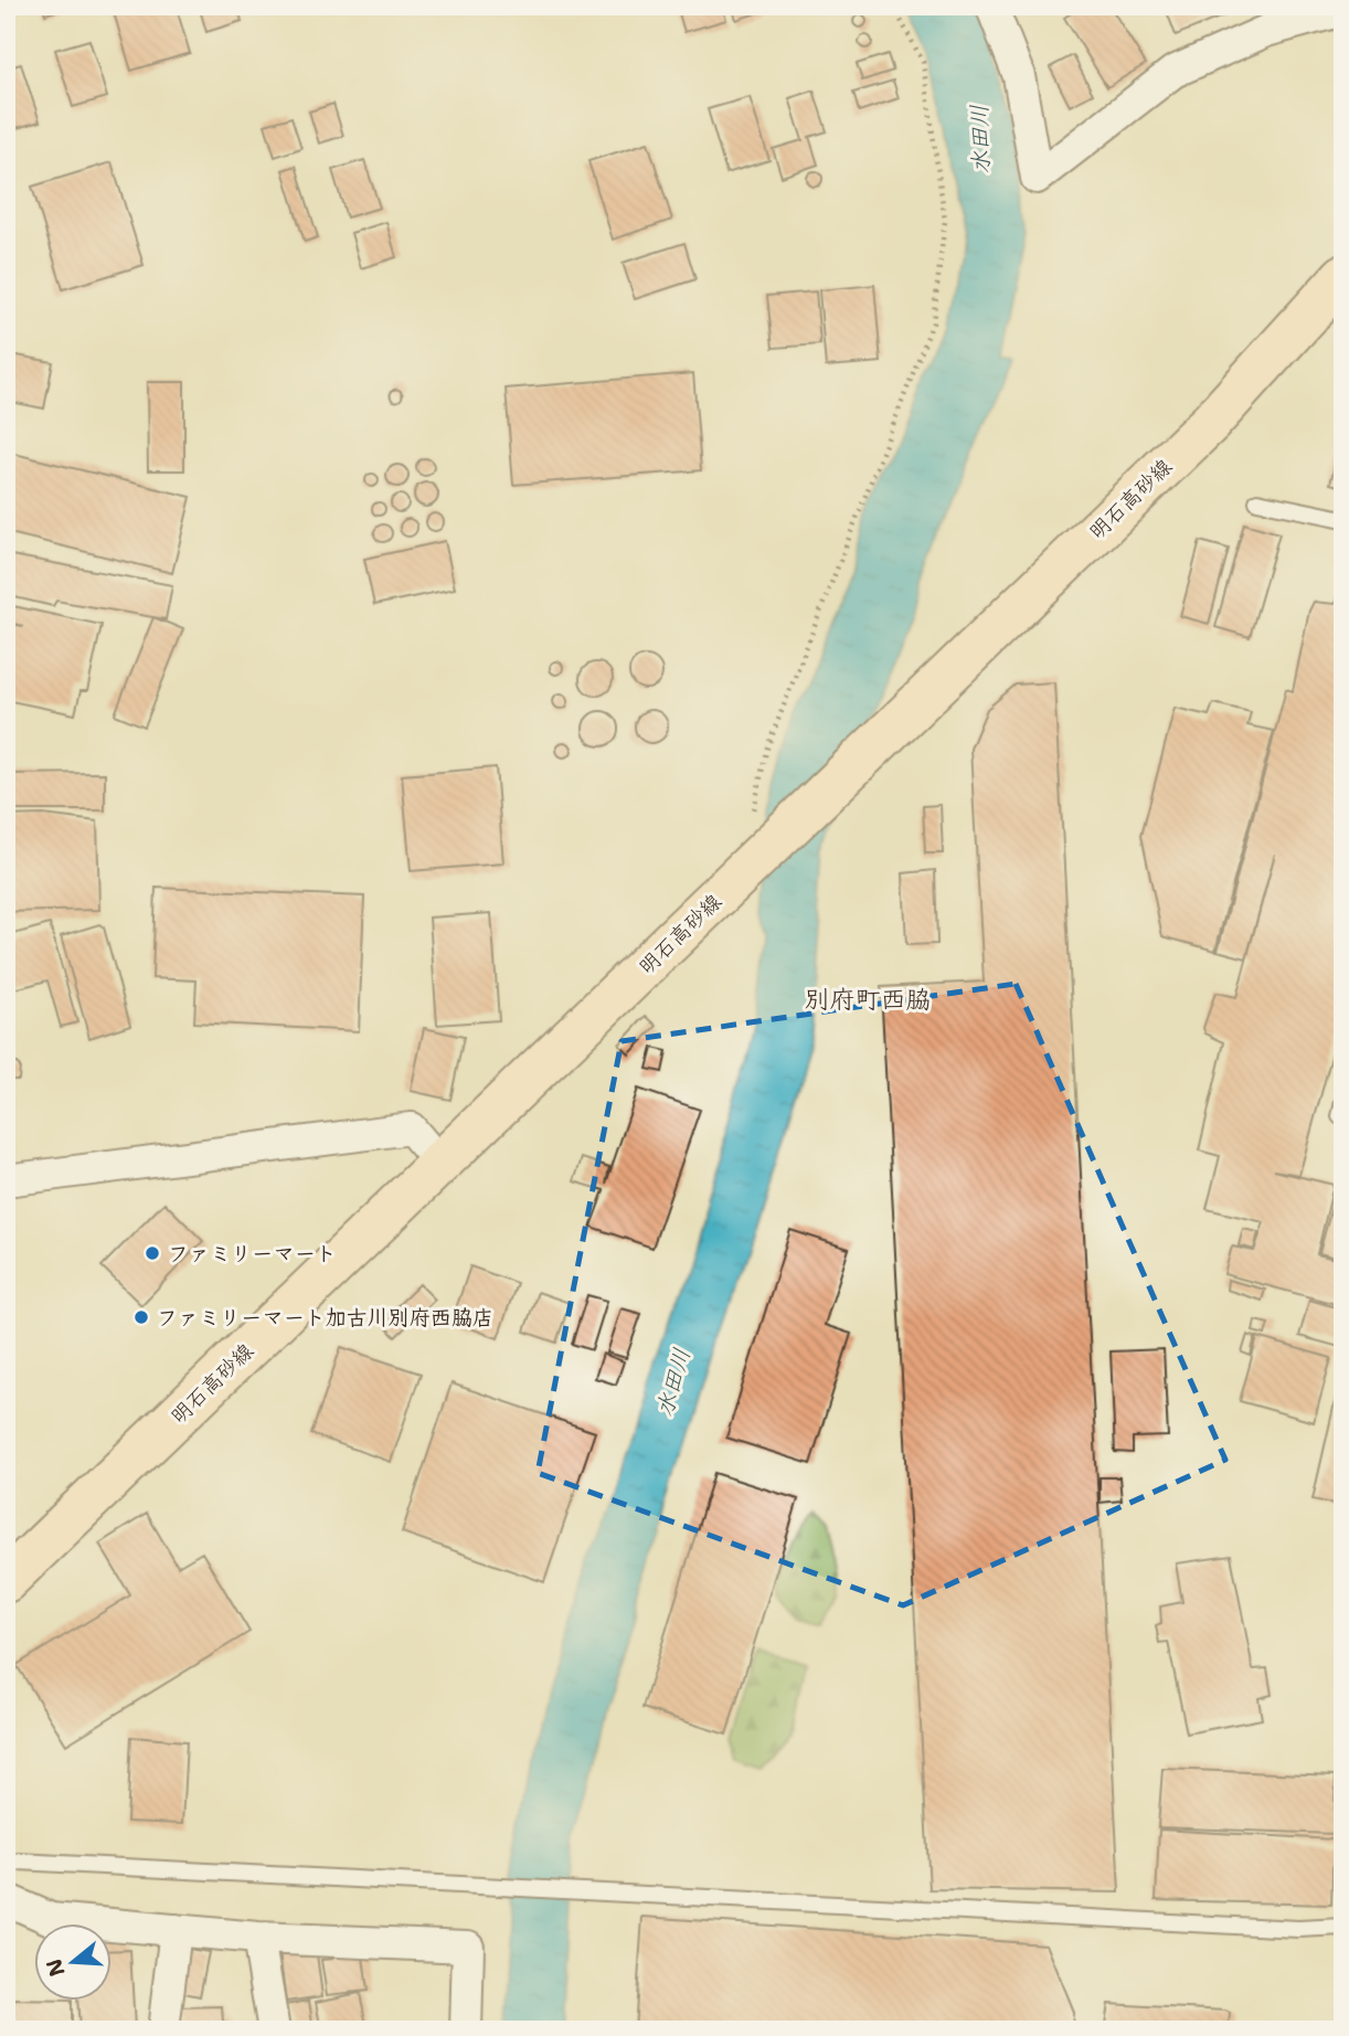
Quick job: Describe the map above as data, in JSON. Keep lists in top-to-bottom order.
{
  "streets": {
    "main road": ["明石高砂線"]
  },
  "districts": ["別府町西脇"],
  "water": ["水田川"],
  "places": ["ファミリーマート", "ファミリーマート加古川別府西脇店"],
  "north": "left"
}
